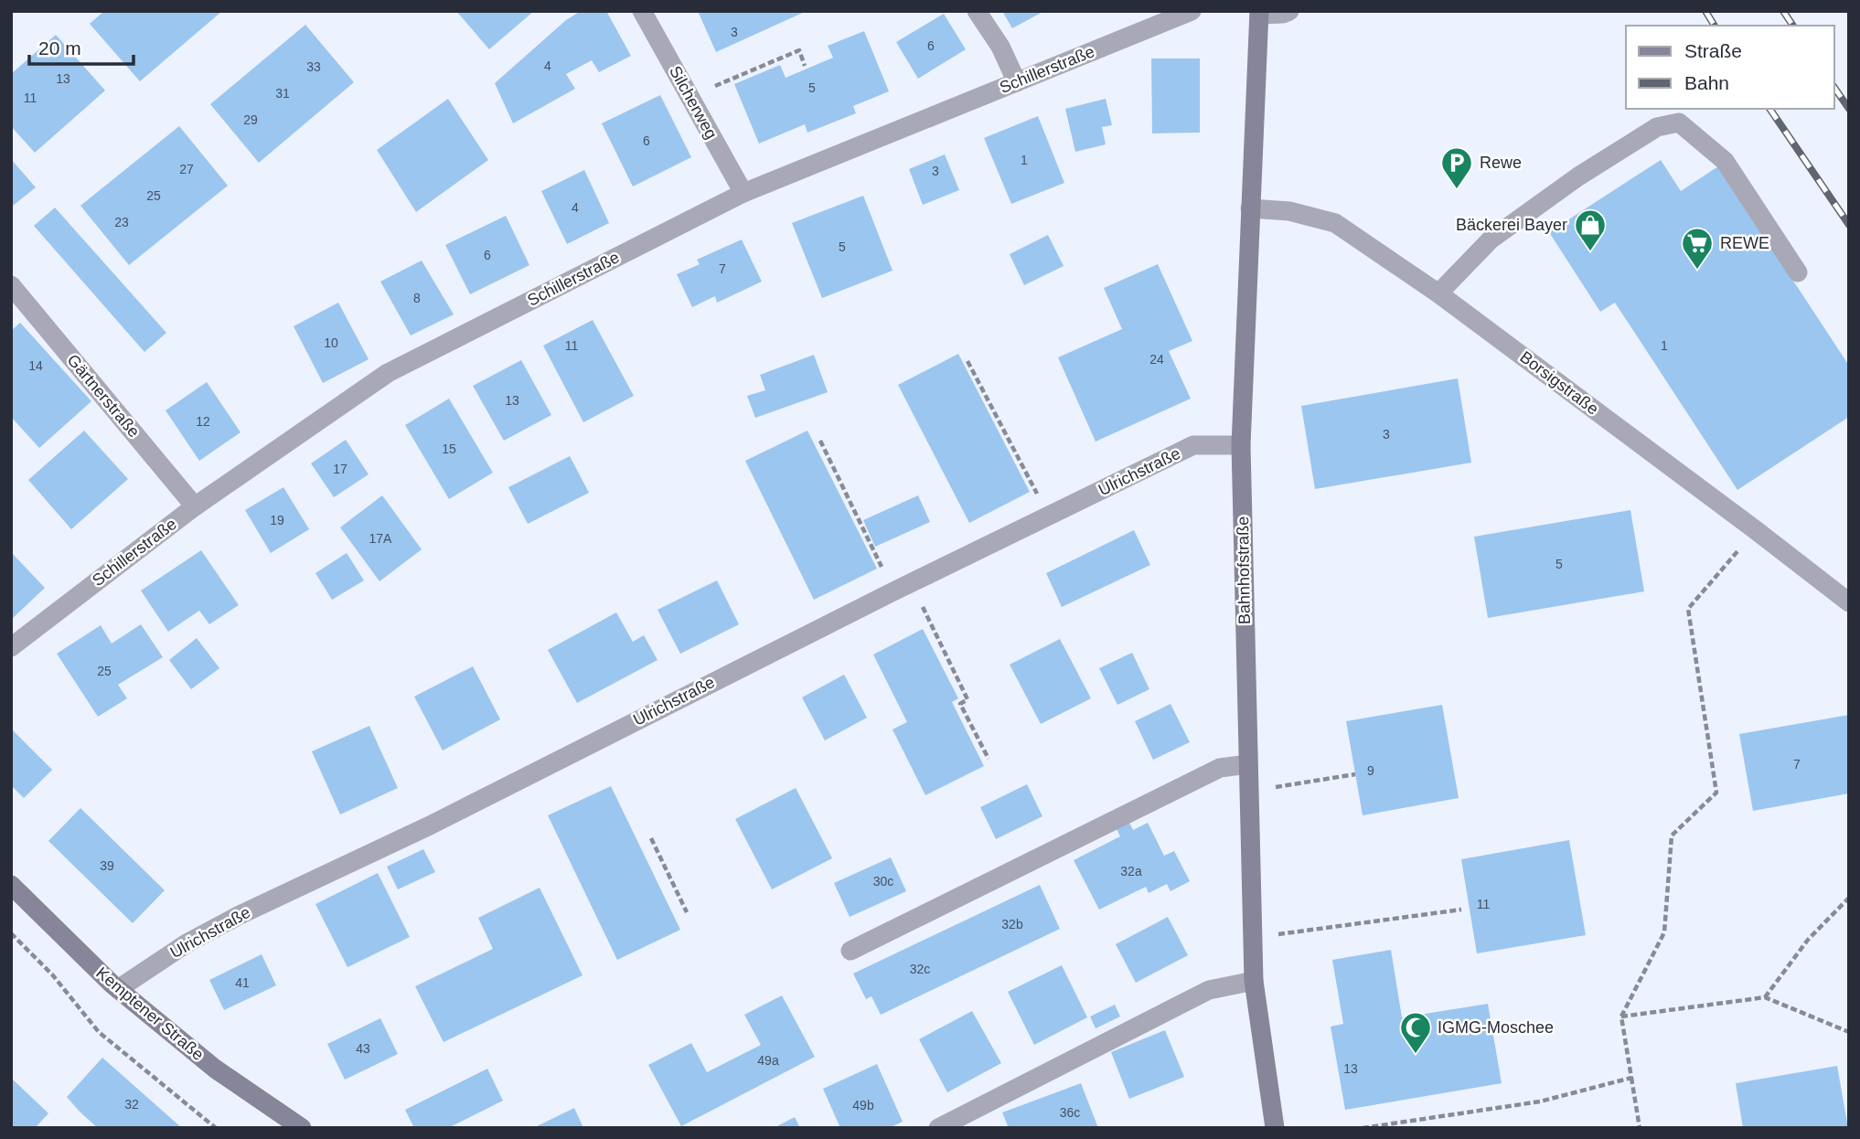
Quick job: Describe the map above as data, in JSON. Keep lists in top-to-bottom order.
{
  "streets": {
    "street": [
      "Schillerstraße",
      "Silcherweg",
      "Borsigstraße",
      "Gärtnerstraße",
      "Ulrichstraße",
      "Bahnhofstraße",
      "Kemptener Straße"
    ]
  },
  "crossings": [
    ["Schillerstraße", "Silcherweg"],
    ["Schillerstraße", "Gärtnerstraße"],
    ["Borsigstraße", "Bahnhofstraße"],
    ["Ulrichstraße", "Bahnhofstraße"],
    ["Ulrichstraße", "Kemptener Straße"]
  ],
  "places": {
    "parking": ["Rewe"],
    "shop": ["Bäckerei Bayer"],
    "supermarket": ["REWE"],
    "mosque": ["IGMG-Moschee"]
  },
  "house_numbers": [
    "3",
    "6",
    "4",
    "33",
    "13",
    "5",
    "31",
    "11",
    "29",
    "6",
    "1",
    "27",
    "3",
    "25",
    "4",
    "23",
    "5",
    "6",
    "7",
    "8",
    "10",
    "11",
    "1",
    "24",
    "14",
    "13",
    "12",
    "3",
    "15",
    "17",
    "19",
    "17A",
    "5",
    "25",
    "7",
    "9",
    "39",
    "32a",
    "30c",
    "11",
    "32b",
    "32c",
    "41",
    "43",
    "49a",
    "13",
    "32",
    "49b",
    "36c"
  ],
  "legend": ["Straße", "Bahn"],
  "scale_bar": "20 m"
}
